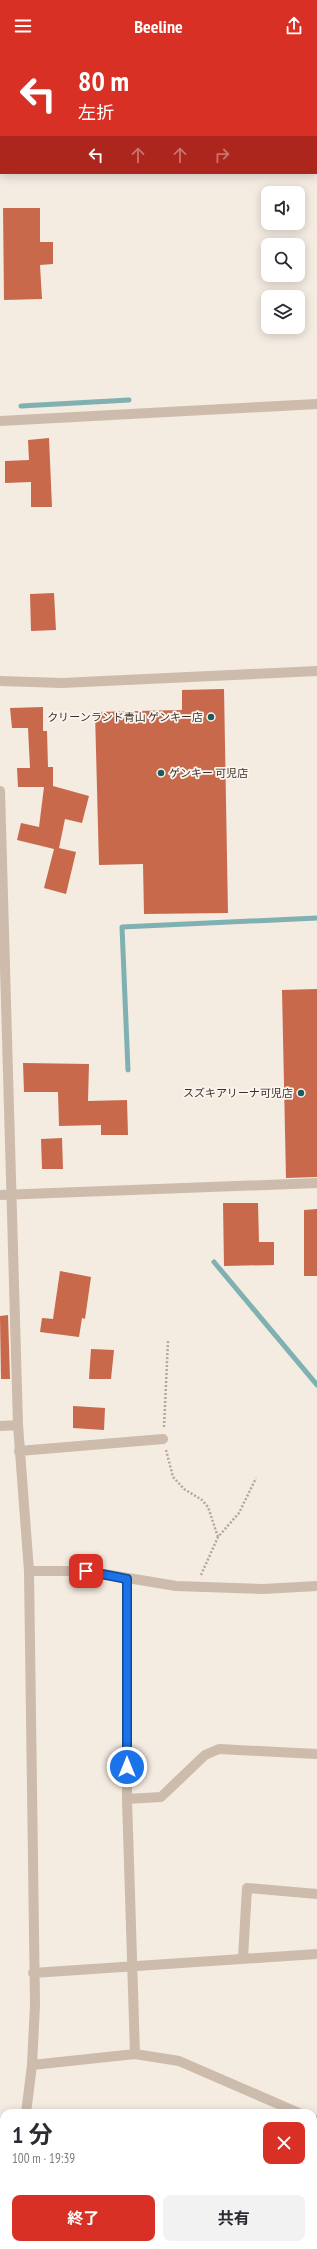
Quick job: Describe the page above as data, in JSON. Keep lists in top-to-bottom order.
{
  "places": ["クリーンランド青山 ゲンキー店", "ゲンキー 可児店", "スズキアリーナ可児店"],
  "page": {
    "header": "Beeline",
    "turn": ["80 m", "左折"],
    "heading": ["1 分", "100 m · 19:39"],
    "buttons": ["終了", "共有"]
  }
}
